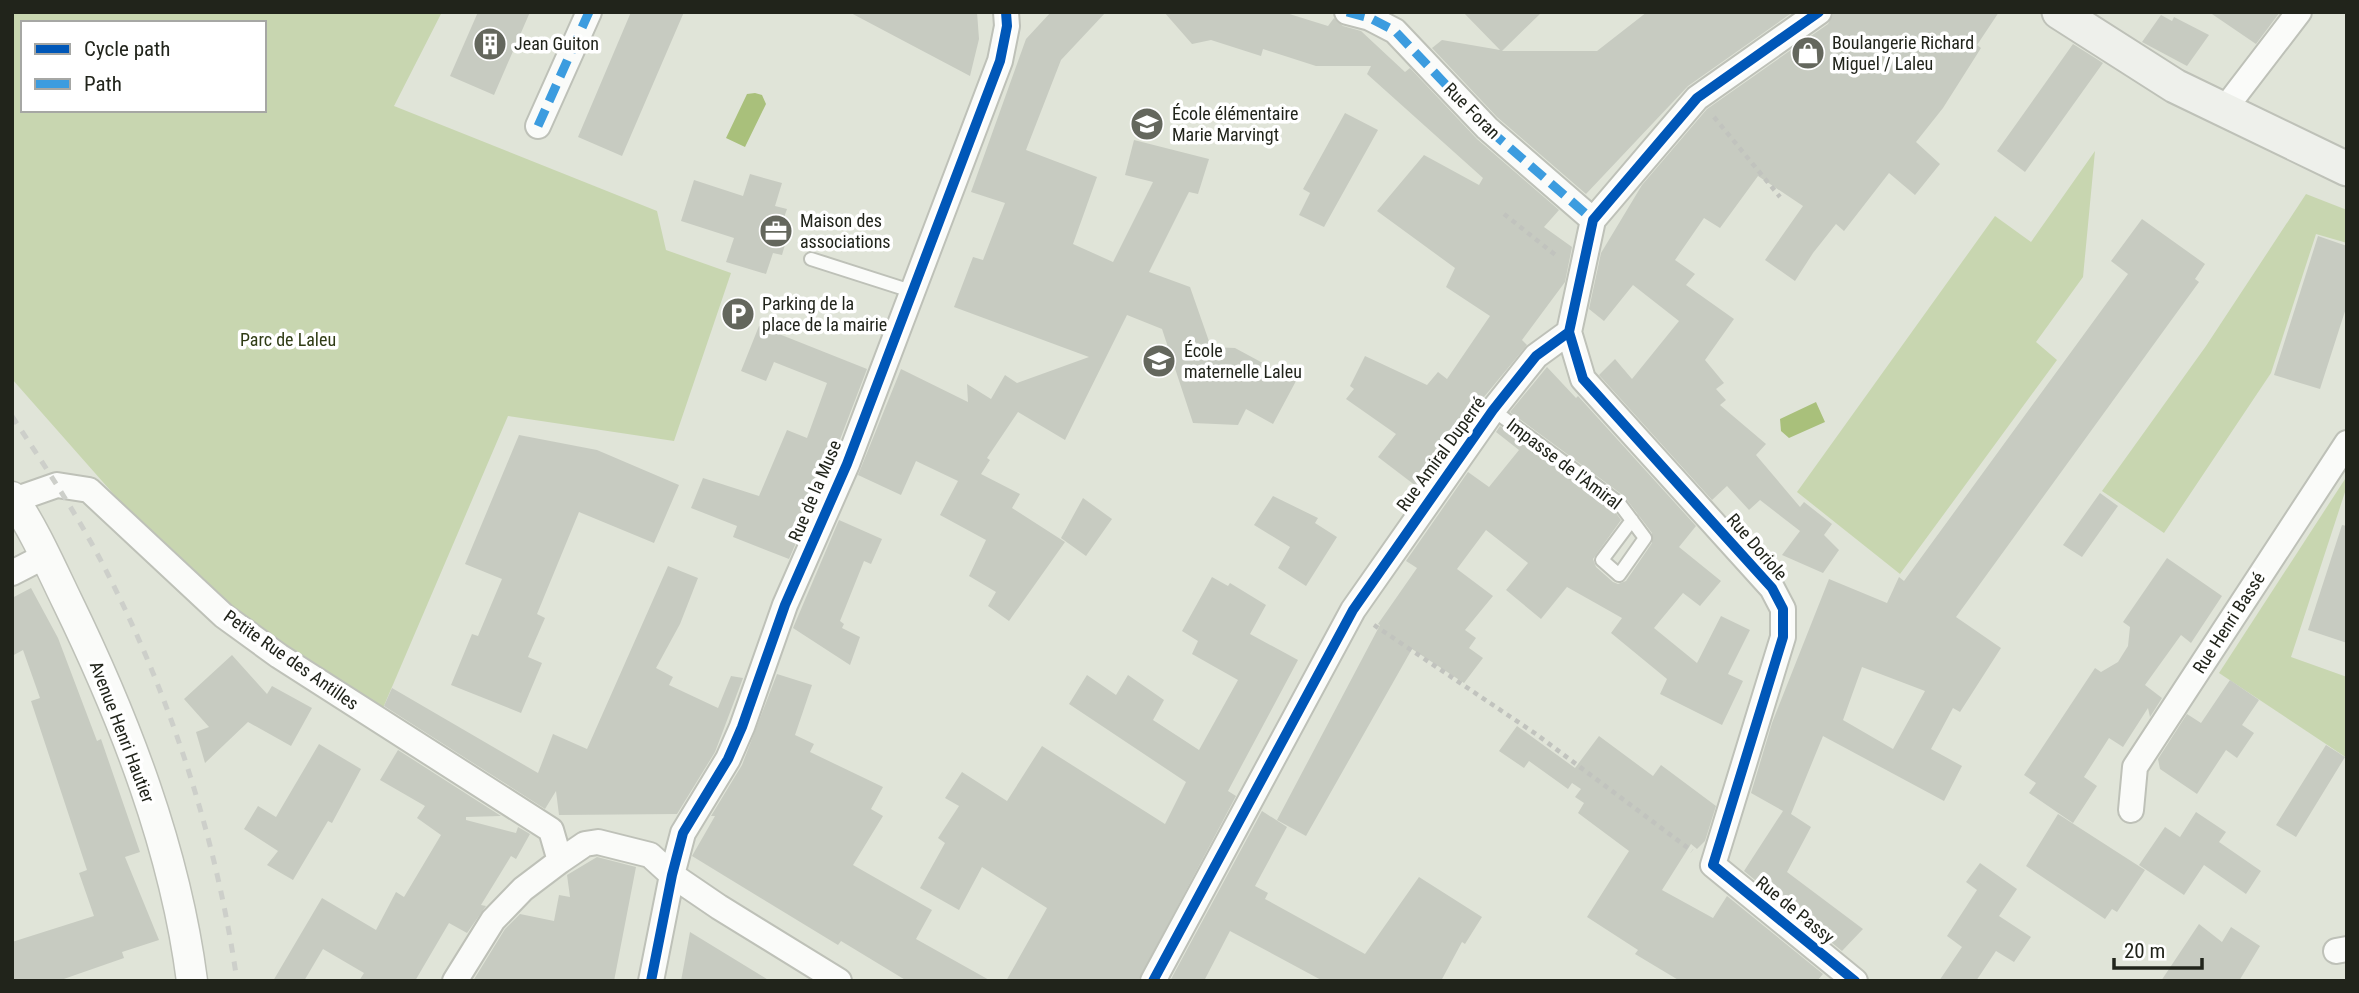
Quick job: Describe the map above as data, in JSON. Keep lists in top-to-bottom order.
{
  "streets": {
    "street": [
      "Rue Foran",
      "Rue Amiral Duperré",
      "Rue de la Muse",
      "Rue Doriole",
      "Rue Henri Bassé",
      "Petite Rue des Antilles",
      "Avenue Henri Hautier",
      "Rue de Passy"
    ],
    "lane": ["Impasse de l'Amiral"]
  },
  "crossings": [
    ["Rue Amiral Duperré", "Impasse de l'Amiral"],
    ["Rue Amiral Duperré", "Rue Doriole"],
    ["Rue Doriole", "Rue de Passy"],
    ["Petite Rue des Antilles", "Avenue Henri Hautier"]
  ],
  "parks": ["Parc de Laleu"],
  "places": {
    "building": ["Jean Guiton"],
    "shop": ["Boulangerie Richard Miguel / Laleu"],
    "school or university": ["École élémentaire Marie Marvingt", "École maternelle Laleu"],
    "office": ["Maison des associations"],
    "parking": ["Parking de la place de la mairie"]
  },
  "legend": ["Cycle path", "Path"],
  "scale_bar": "20 m"
}
